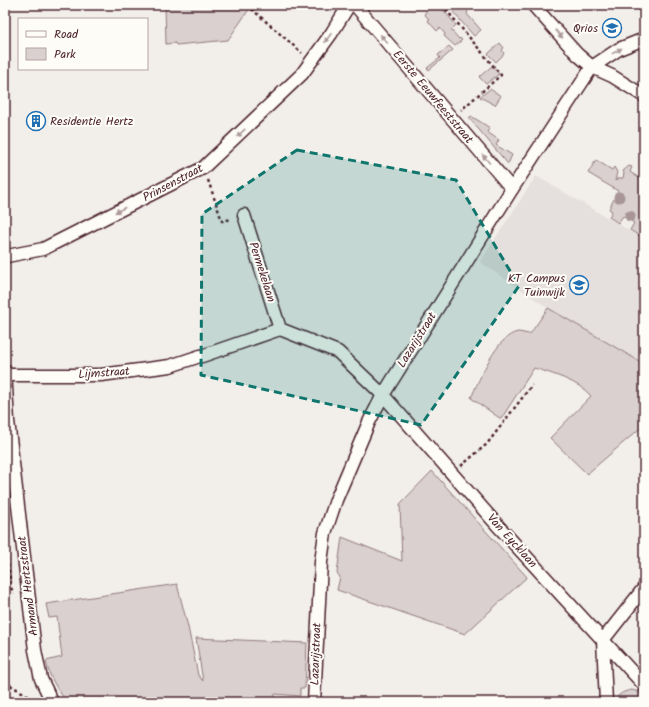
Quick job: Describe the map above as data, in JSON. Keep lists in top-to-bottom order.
{
  "streets": {
    "street": [
      "Eerste Eeuwfeeststraat",
      "Prinsenstraat",
      "Permekelaan",
      "Lazarijstraat",
      "Lijmstraat",
      "Van Eycklaan",
      "Armand Hertzstraat"
    ]
  },
  "crossings": [
    ["Eerste Eeuwfeeststraat", "Lazarijstraat"],
    ["Permekelaan", "Lijmstraat"],
    ["Lazarijstraat", "Van Eycklaan"],
    ["Lijmstraat", "Armand Hertzstraat"]
  ],
  "one_way": ["Eerste Eeuwfeeststraat", "Prinsenstraat"],
  "places": {
    "school or university": ["Qrios", "KT Campus Tuinwijk"],
    "building": ["Residentie Hertz"]
  },
  "legend": ["Road", "Park"]
}
